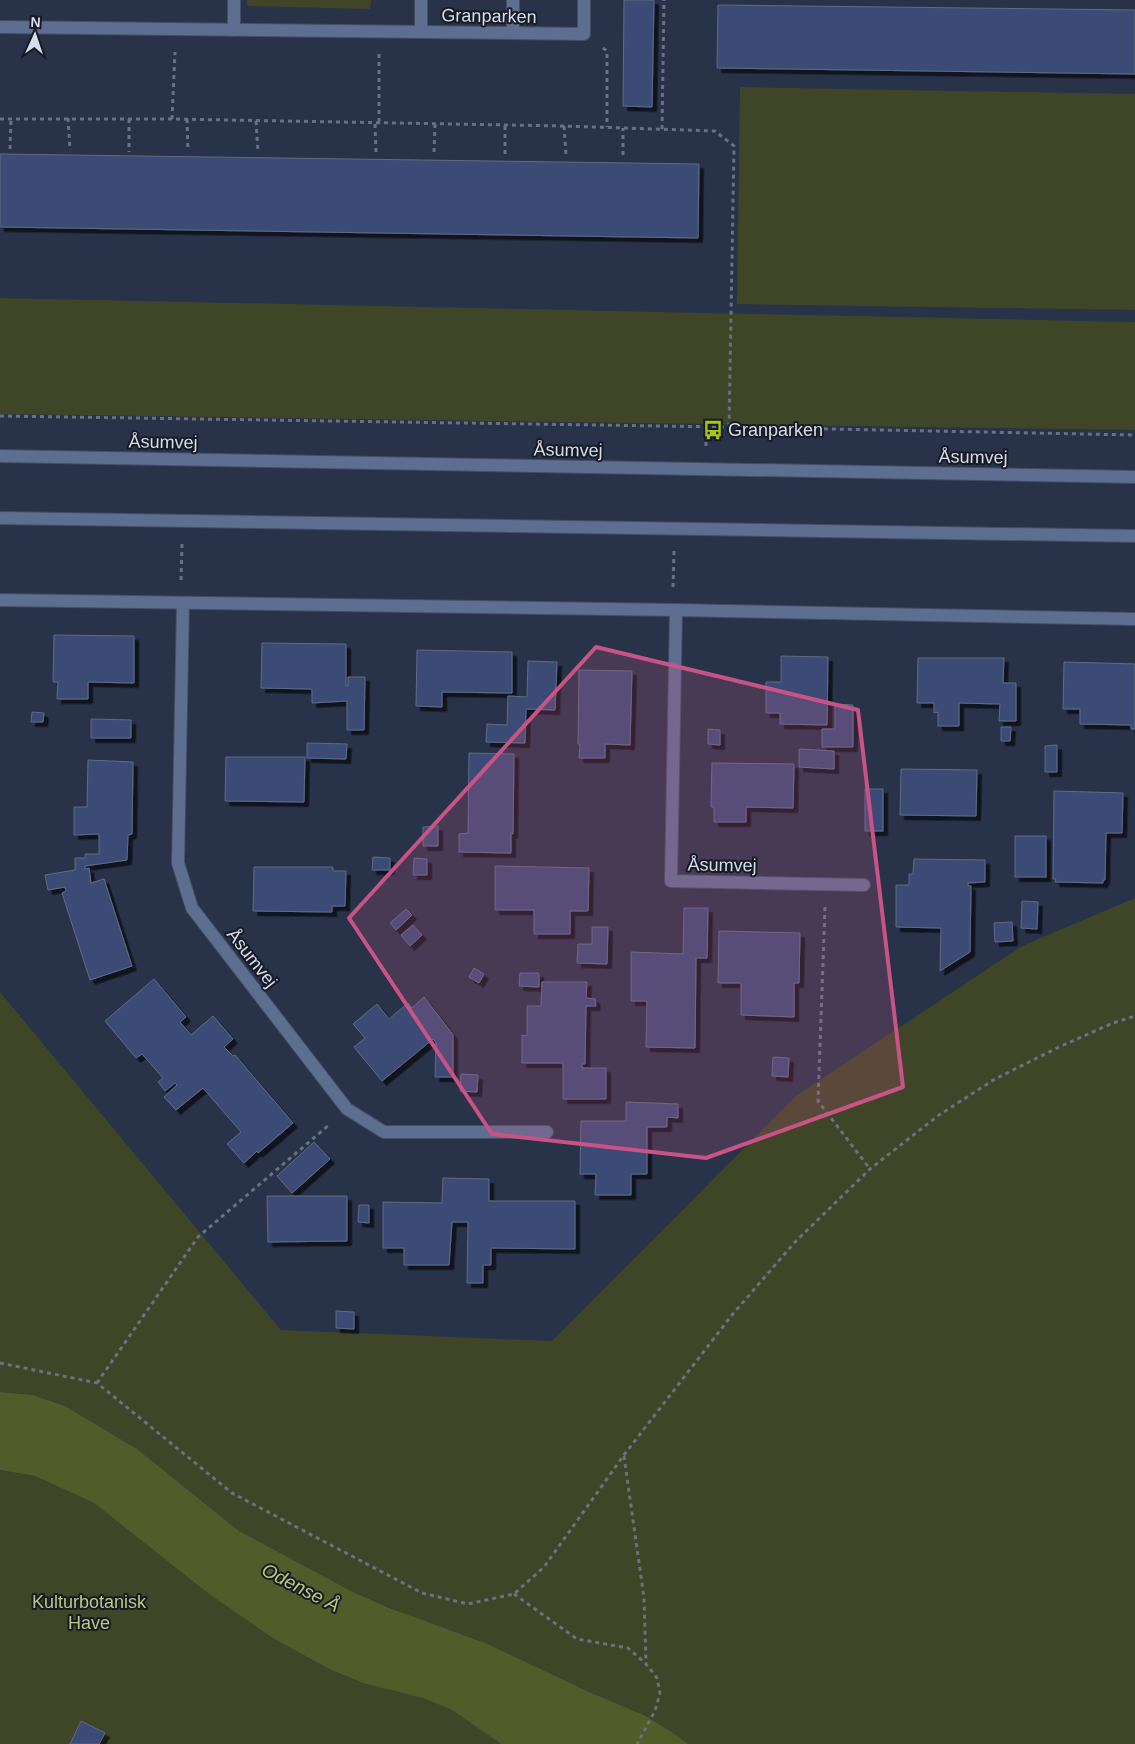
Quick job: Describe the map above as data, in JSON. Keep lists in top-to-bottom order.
{
  "streets": {
    "street": ["Granparken", "Åsumvej"]
  },
  "water": ["Odense Å"],
  "parks": ["Kulturbotanisk Have"],
  "places": {
    "bus stop": ["Granparken"]
  },
  "north": "top"
}
